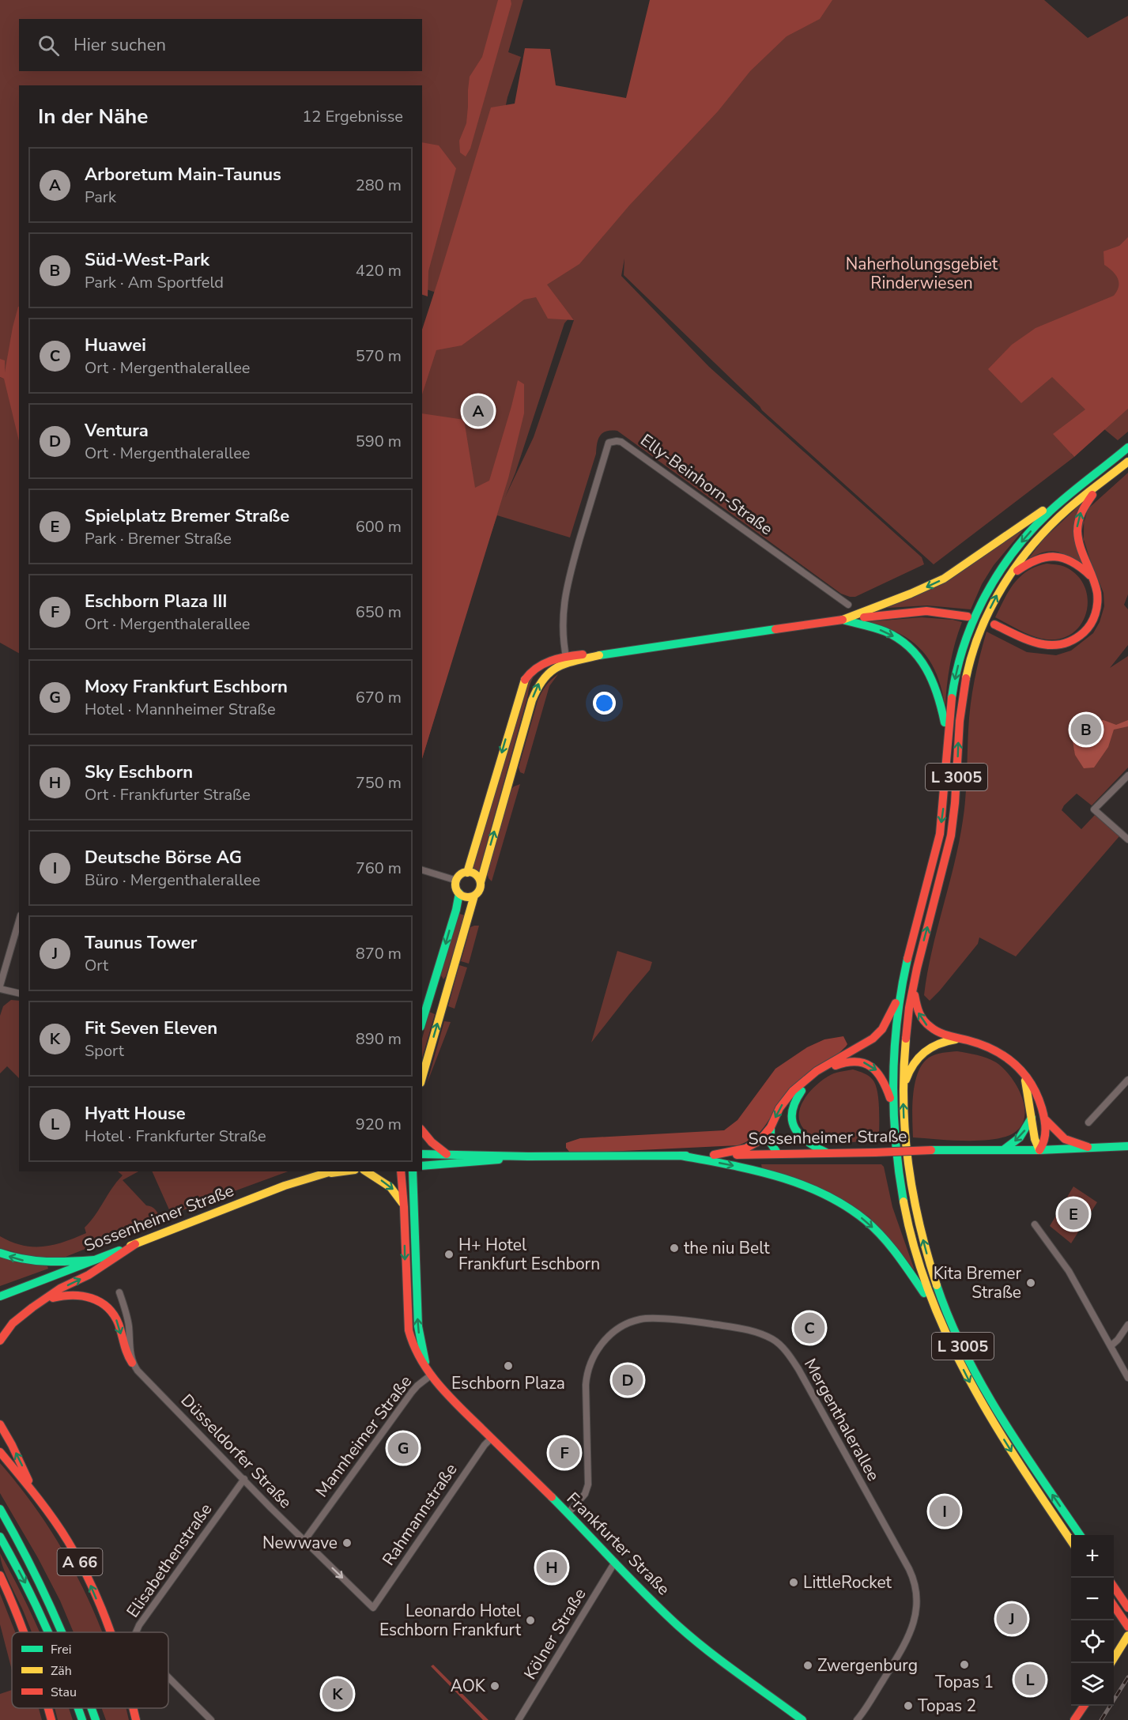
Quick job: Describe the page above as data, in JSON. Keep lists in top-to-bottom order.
{
  "streets": {
    "main road": [
      "L 3005",
      "Sossenheimer Straße",
      "Frankfurter Straße",
      "A 66"
    ],
    "street": [
      "Elly-Beinhorn-Straße",
      "Mergenthalerallee",
      "Mannheimer Straße",
      "Düsseldorfer Straße",
      "Rahmannstraße",
      "Elisabethenstraße",
      "Kölner Straße"
    ]
  },
  "crossings": [
    ["Mergenthalerallee", "Frankfurter Straße"],
    ["Mannheimer Straße", "Düsseldorfer Straße"],
    ["Mannheimer Straße", "Frankfurter Straße"],
    ["Düsseldorfer Straße", "Rahmannstraße"],
    ["Düsseldorfer Straße", "Elisabethenstraße"],
    ["Rahmannstraße", "Frankfurter Straße"],
    ["Frankfurter Straße", "Kölner Straße"]
  ],
  "parks": ["Naherholungsgebiet Rinderwiesen"],
  "places": [
    "the niu Belt",
    "H+ Hotel Frankfurt Eschborn",
    "Kita Bremer Straße",
    "Eschborn Plaza",
    "Newwave",
    "LittleRocket",
    "Leonardo Hotel Eschborn Frankfurt",
    "Topas 1",
    "Zwergenburg",
    "AOK",
    "Topas 2"
  ],
  "legend": ["Frei", "Zäh", "Stau"],
  "page": {
    "search": "Hier suchen",
    "heading": ["In der Nähe", "12 Ergebnisse"],
    "list": [
      {
        "mark": "A",
        "name": "Arboretum Main-Taunus",
        "note": "Park",
        "value": "280 m"
      },
      {
        "mark": "B",
        "name": "Süd-West-Park",
        "note": "Park · Am Sportfeld",
        "value": "420 m"
      },
      {
        "mark": "C",
        "name": "Huawei",
        "note": "Ort · Mergenthalerallee",
        "value": "570 m"
      },
      {
        "mark": "D",
        "name": "Ventura",
        "note": "Ort · Mergenthalerallee",
        "value": "590 m"
      },
      {
        "mark": "E",
        "name": "Spielplatz Bremer Straße",
        "note": "Park · Bremer Straße",
        "value": "600 m"
      },
      {
        "mark": "F",
        "name": "Eschborn Plaza III",
        "note": "Ort · Mergenthalerallee",
        "value": "650 m"
      },
      {
        "mark": "G",
        "name": "Moxy Frankfurt Eschborn",
        "note": "Hotel · Mannheimer Straße",
        "value": "670 m"
      },
      {
        "mark": "H",
        "name": "Sky Eschborn",
        "note": "Ort · Frankfurter Straße",
        "value": "750 m"
      },
      {
        "mark": "I",
        "name": "Deutsche Börse AG",
        "note": "Büro · Mergenthalerallee",
        "value": "760 m"
      },
      {
        "mark": "J",
        "name": "Taunus Tower",
        "note": "Ort",
        "value": "870 m"
      },
      {
        "mark": "K",
        "name": "Fit Seven Eleven",
        "note": "Sport",
        "value": "890 m"
      },
      {
        "mark": "L",
        "name": "Hyatt House",
        "note": "Hotel · Frankfurter Straße",
        "value": "920 m"
      }
    ],
    "pins": [
      "A",
      "B",
      "E",
      "C",
      "D",
      "G",
      "F",
      "I",
      "H",
      "J",
      "L",
      "K"
    ],
    "map_buttons": ["+", "−"]
  }
}
